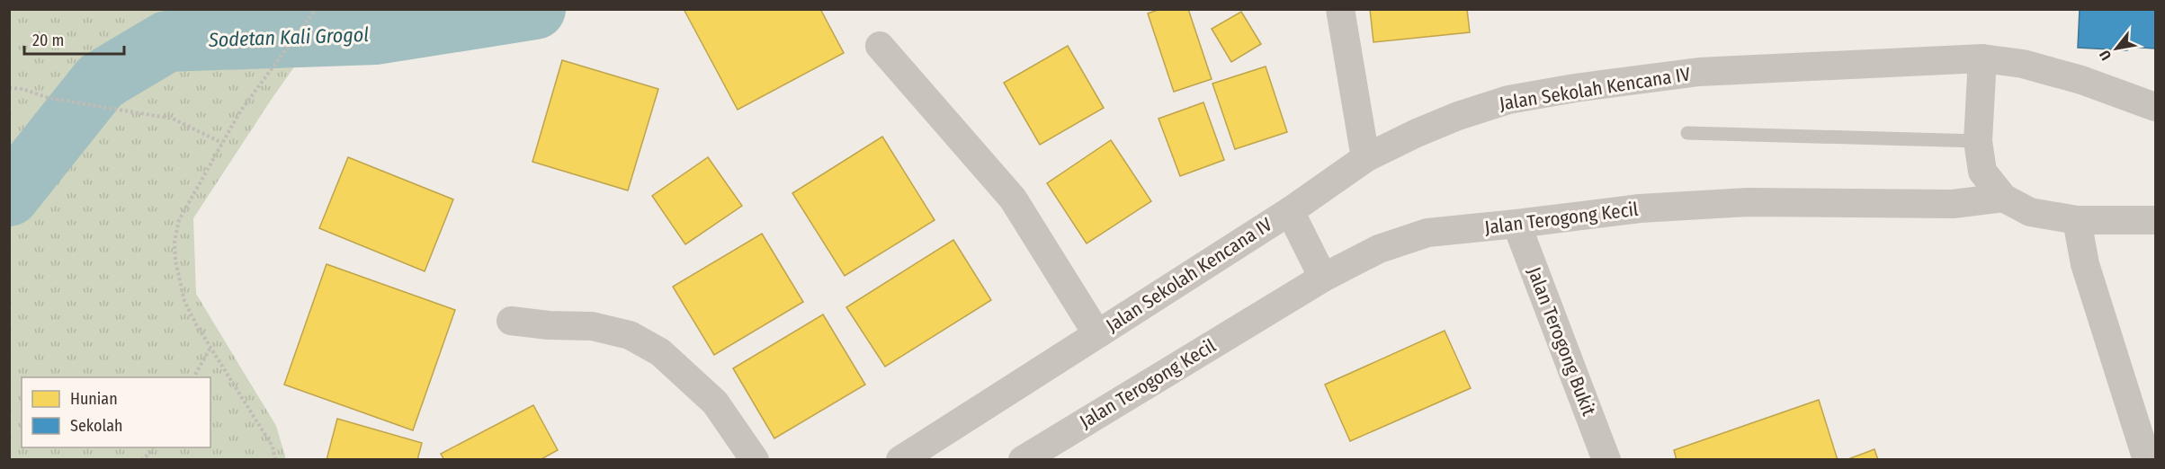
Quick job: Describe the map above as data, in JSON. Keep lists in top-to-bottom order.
{
  "streets": {
    "street": ["Jalan Sekolah Kencana IV", "Jalan Terogong Kecil", "Jalan Terogong Bukit"]
  },
  "crossings": [
    ["Jalan Terogong Kecil", "Jalan Terogong Bukit"]
  ],
  "water": ["Sodetan Kali Grogol"],
  "legend": ["Hunian", "Sekolah"],
  "scale_bar": "20 m",
  "north": "bottom left"
}
